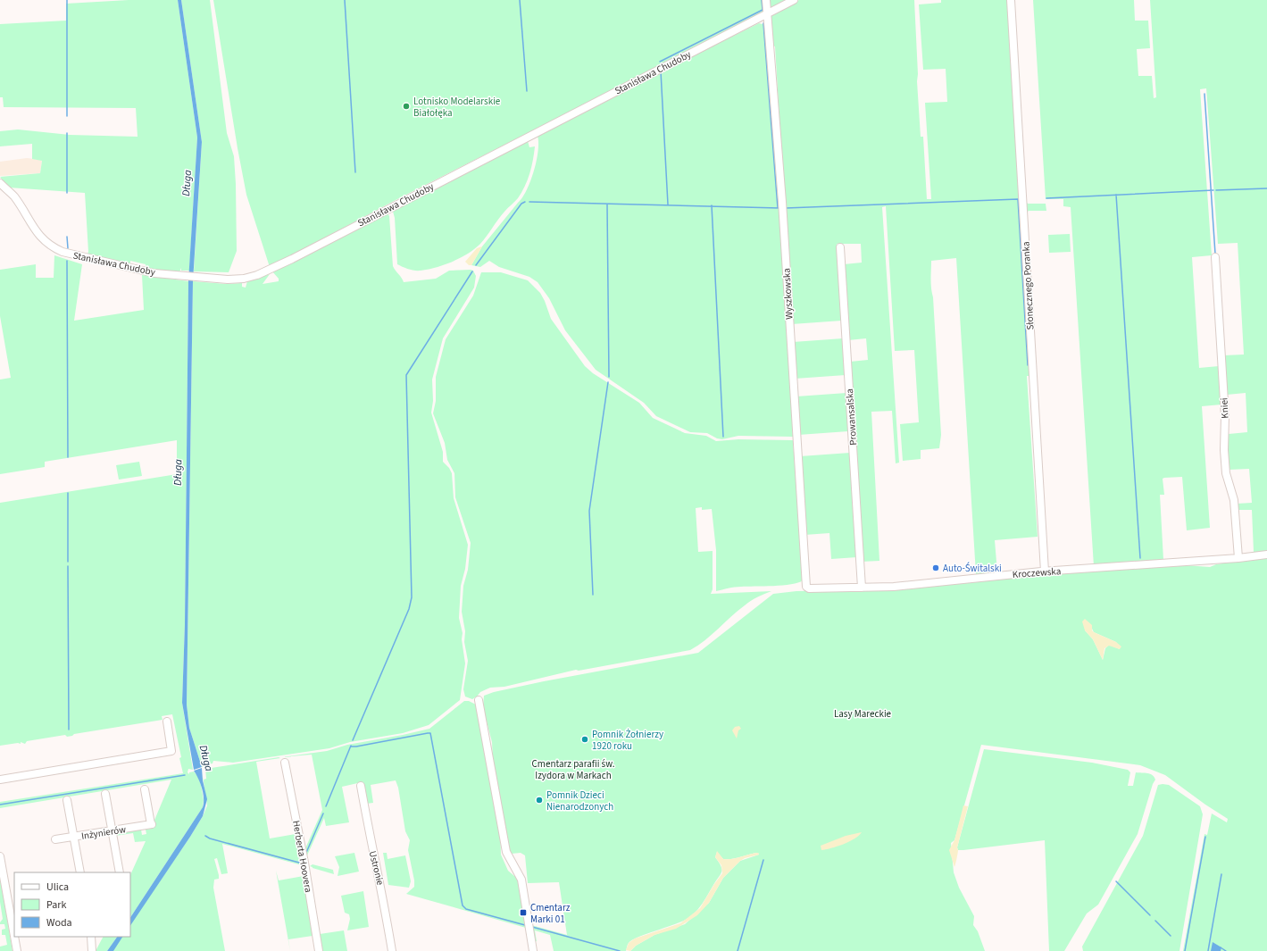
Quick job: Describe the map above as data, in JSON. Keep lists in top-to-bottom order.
{
  "streets": {
    "street": [
      "Stanisława Chudoby",
      "Słonecznego Poranka",
      "Wyszkowska",
      "Kniei",
      "Prowansalska",
      "Kroczewska",
      "Inżynierów",
      "Herberta Hoovera",
      "Ustronie"
    ]
  },
  "crossings": [
    ["Stanisława Chudoby", "Wyszkowska"],
    ["Słonecznego Poranka", "Kroczewska"],
    ["Wyszkowska", "Kroczewska"],
    ["Kniei", "Kroczewska"],
    ["Prowansalska", "Kroczewska"]
  ],
  "water": ["Długa"],
  "parks": ["Lasy Mareckie", "Cmentarz parafii św. Izydora w Markach"],
  "places": {
    "other": [
      "Lotnisko Modelarskie Białołęka",
      "Auto-Świtalski",
      "Pomnik Żołnierzy 1920 roku",
      "Pomnik Dzieci Nienarodzonych"
    ],
    "transit": ["Cmentarz Marki 01"]
  },
  "legend": ["Ulica", "Park", "Woda"]
}
